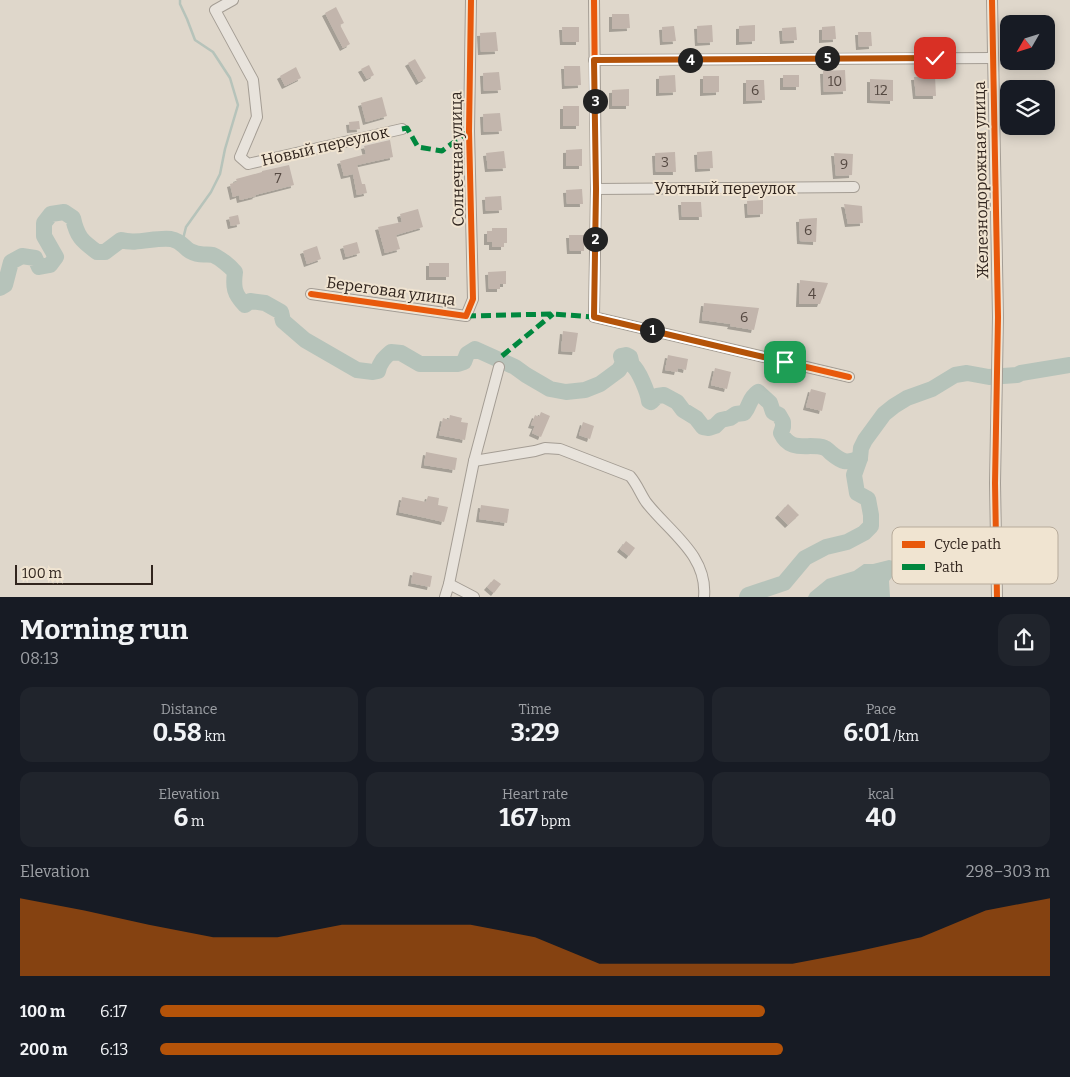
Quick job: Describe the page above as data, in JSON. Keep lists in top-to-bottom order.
{
  "streets": {
    "street": [
      "Новый переулок",
      "Солнечная улица",
      "Железнодорожная улица",
      "Уютный переулок",
      "Береговая улица"
    ]
  },
  "crossings": [
    ["Солнечная улица", "Береговая улица"]
  ],
  "house_numbers": [
    "10",
    "6",
    "12",
    "3",
    "9",
    "7",
    "6",
    "4",
    "6"
  ],
  "legend": ["Cycle path", "Path"],
  "scale_bar": "100 m",
  "north": "bottom left",
  "page": {
    "pins": [
      "5",
      "4",
      "3",
      "2",
      "1"
    ],
    "scale": "100 m",
    "heading": ["Morning run", "08:13"],
    "stats": [
      ["Distance", "0.58 km"],
      ["Time", "3:29"],
      ["Pace", "6:01 /km"],
      ["Elevation", "6 m"],
      ["Heart rate", "167 bpm"],
      ["kcal", "40"]
    ],
    "chart": ["Elevation", "298–303 m"],
    "list": [
      {
        "name": "100 m",
        "note": "6:17"
      },
      {
        "name": "200 m",
        "note": "6:13"
      }
    ]
  }
}
